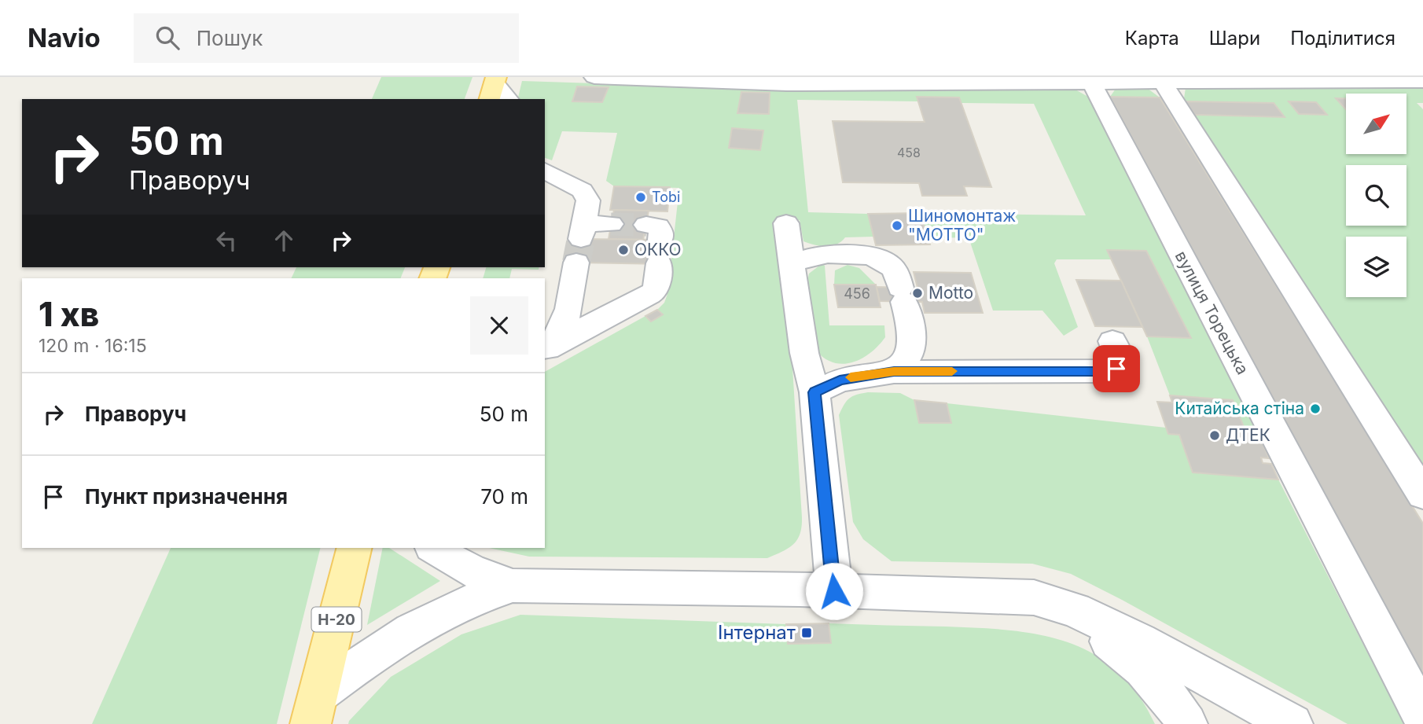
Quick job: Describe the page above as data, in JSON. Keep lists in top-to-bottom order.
{
  "streets": {
    "main road": ["Н-20"],
    "street": ["вулиця Торецька"]
  },
  "places": {
    "other": [
      "Tobi",
      "Шиномонтаж \"МОТТО\"",
      "ОККО",
      "Motto",
      "Китайська стіна",
      "ДТЕК"
    ],
    "transit": ["Інтернат"]
  },
  "house_numbers": ["458", "456"],
  "north": "top right",
  "page": {
    "header": "Navio",
    "search": "Пошук",
    "nav": ["Карта", "Шари", "Поділитися"],
    "turn": ["50 m", "Праворуч"],
    "heading": ["1 хв", "120 m · 16:15"],
    "list": [
      {
        "name": "Праворуч",
        "value": "50 m"
      },
      {
        "name": "Пункт призначення",
        "value": "70 m"
      }
    ]
  }
}
